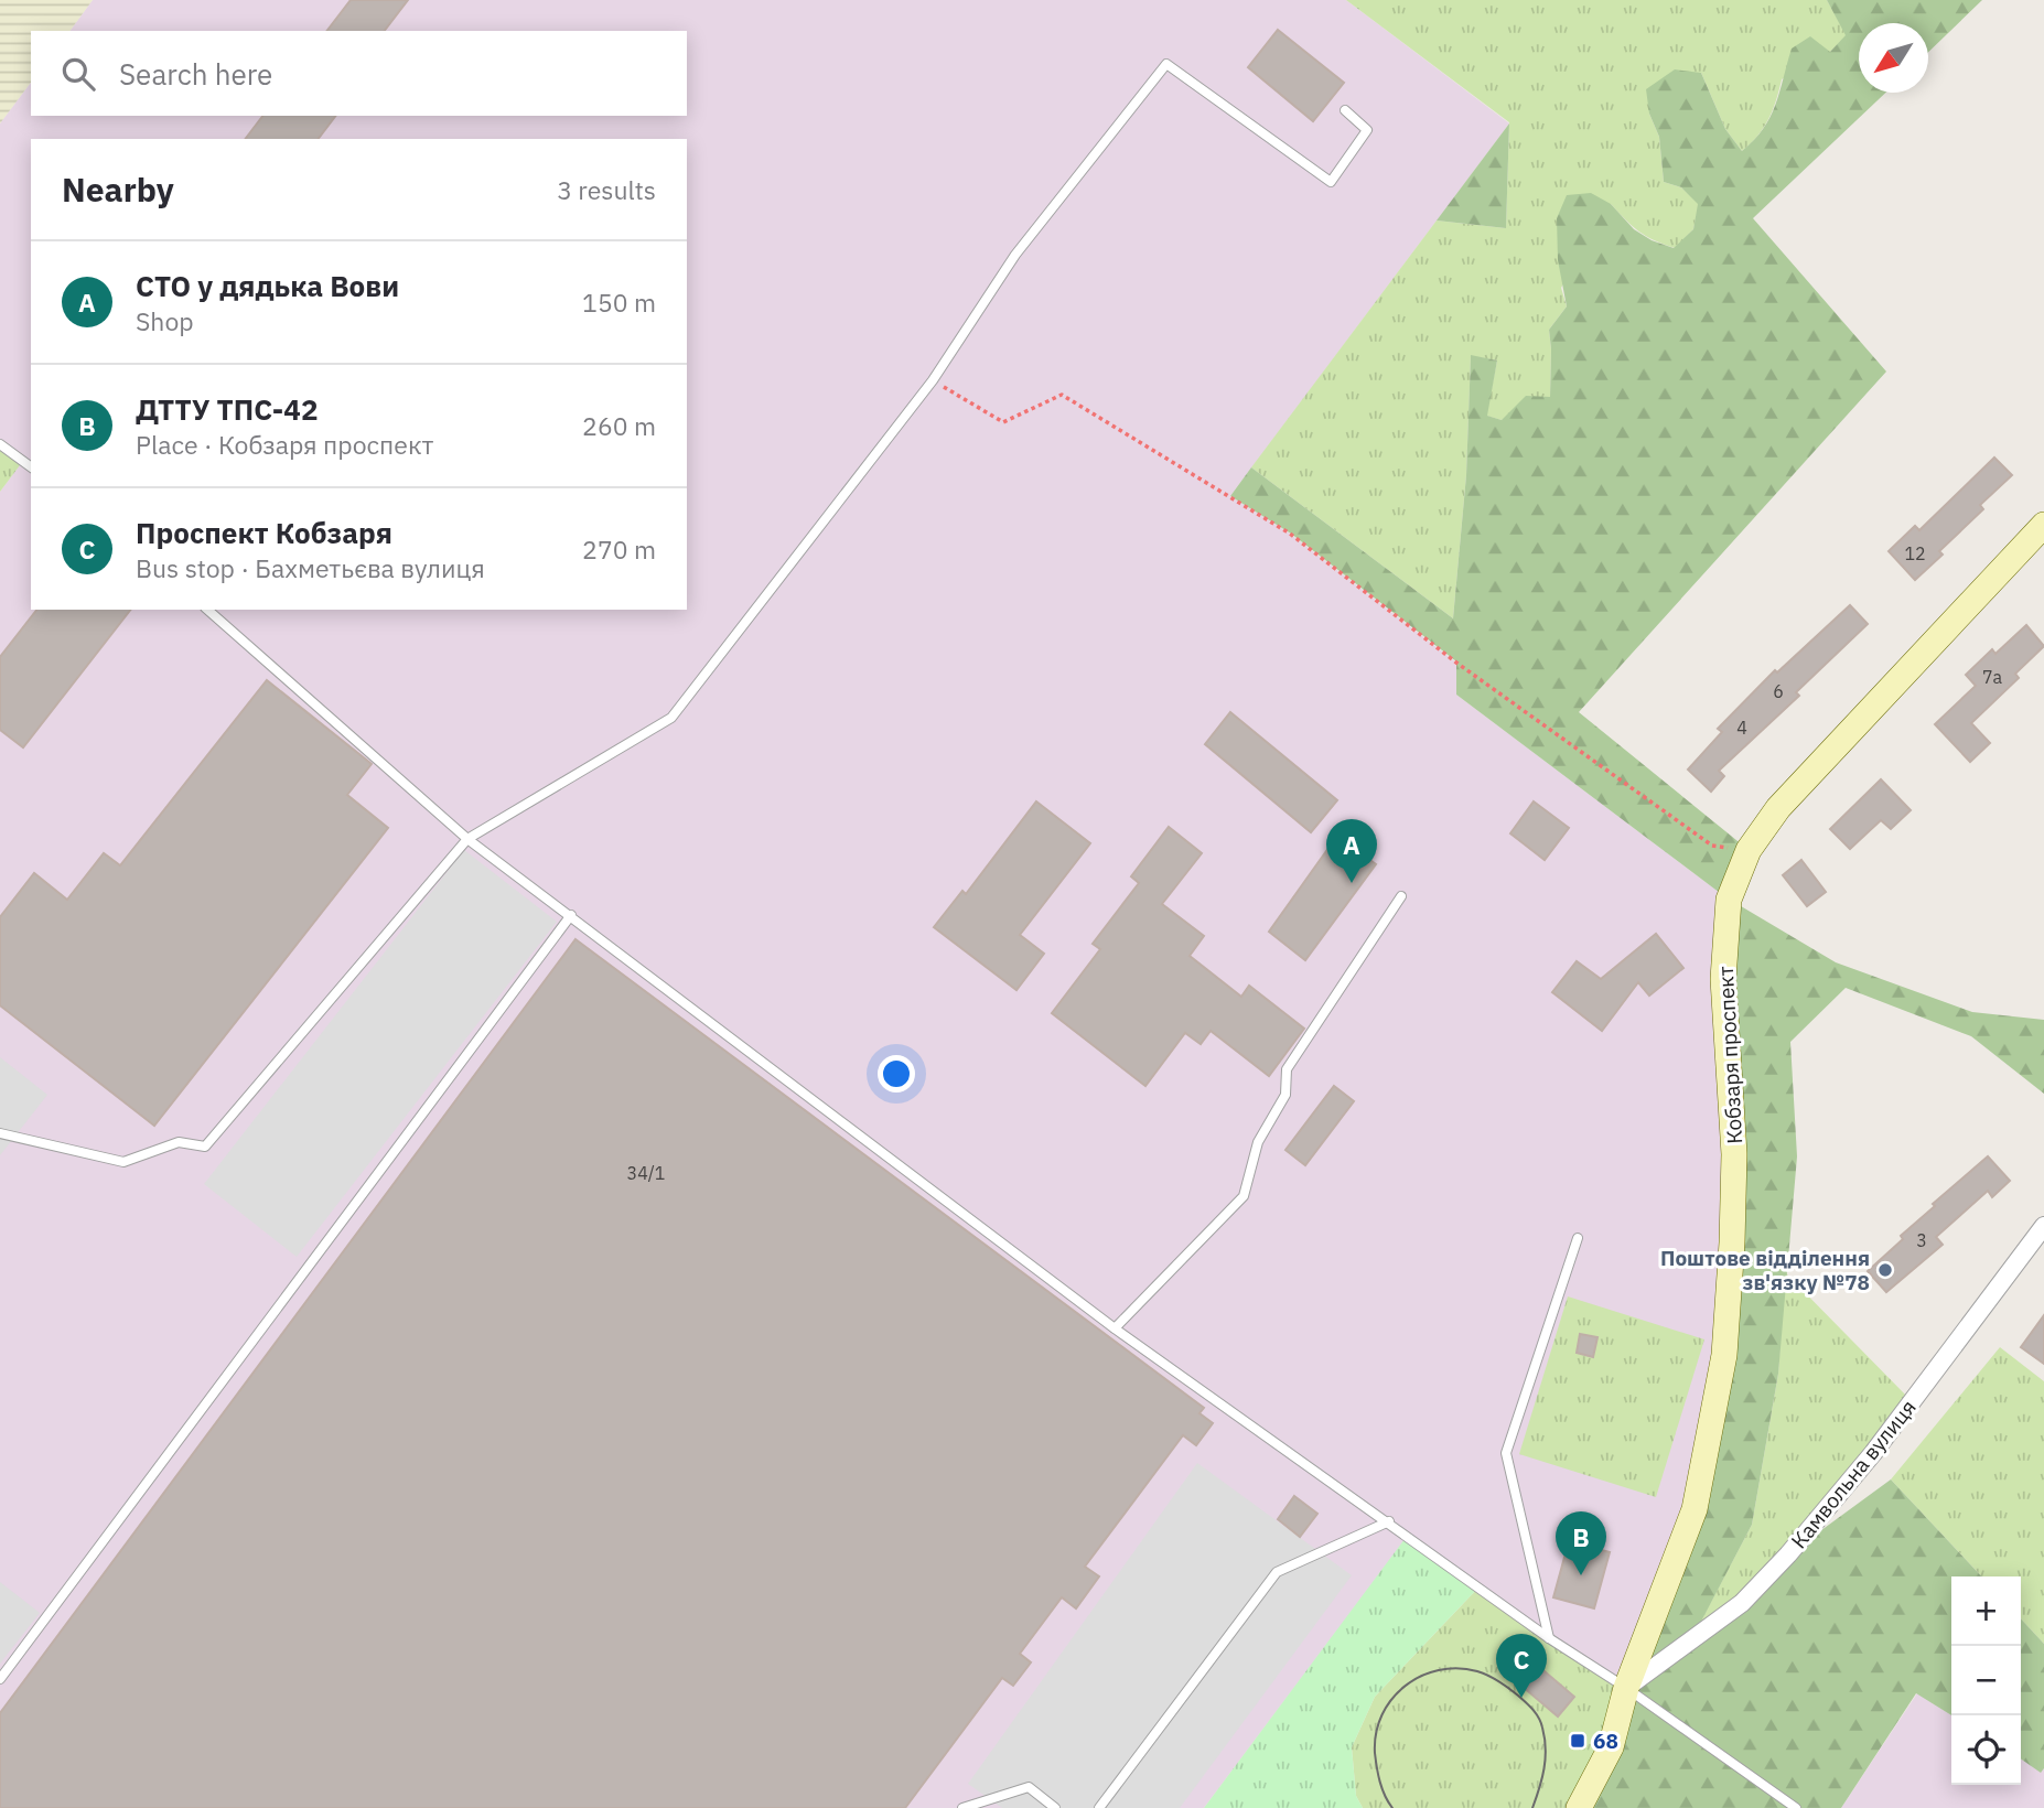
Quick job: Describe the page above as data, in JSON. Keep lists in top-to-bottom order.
{
  "streets": {
    "main road": ["Кобзаря проспект"],
    "street": ["Камвольна вулиця"]
  },
  "crossings": [
    ["Кобзаря проспект", "Камвольна вулиця"]
  ],
  "places": {
    "other": ["Поштове відділення зв'язку №78"],
    "transit": ["68"]
  },
  "house_numbers": [
    "12",
    "7а",
    "6",
    "4",
    "34/1",
    "3"
  ],
  "north": "bottom left",
  "page": {
    "search": "Search here",
    "heading": ["Nearby", "3 results"],
    "list": [
      {
        "mark": "A",
        "name": "СТО у дядька Вови",
        "note": "Shop",
        "value": "150 m"
      },
      {
        "mark": "B",
        "name": "ДТТУ ТПС-42",
        "note": "Place · Кобзаря проспект",
        "value": "260 m"
      },
      {
        "mark": "C",
        "name": "Проспект Кобзаря",
        "note": "Bus stop · Бахметьєва вулиця",
        "value": "270 m"
      }
    ],
    "pins": ["A", "B", "C"],
    "map_buttons": ["+", "−"]
  }
}
